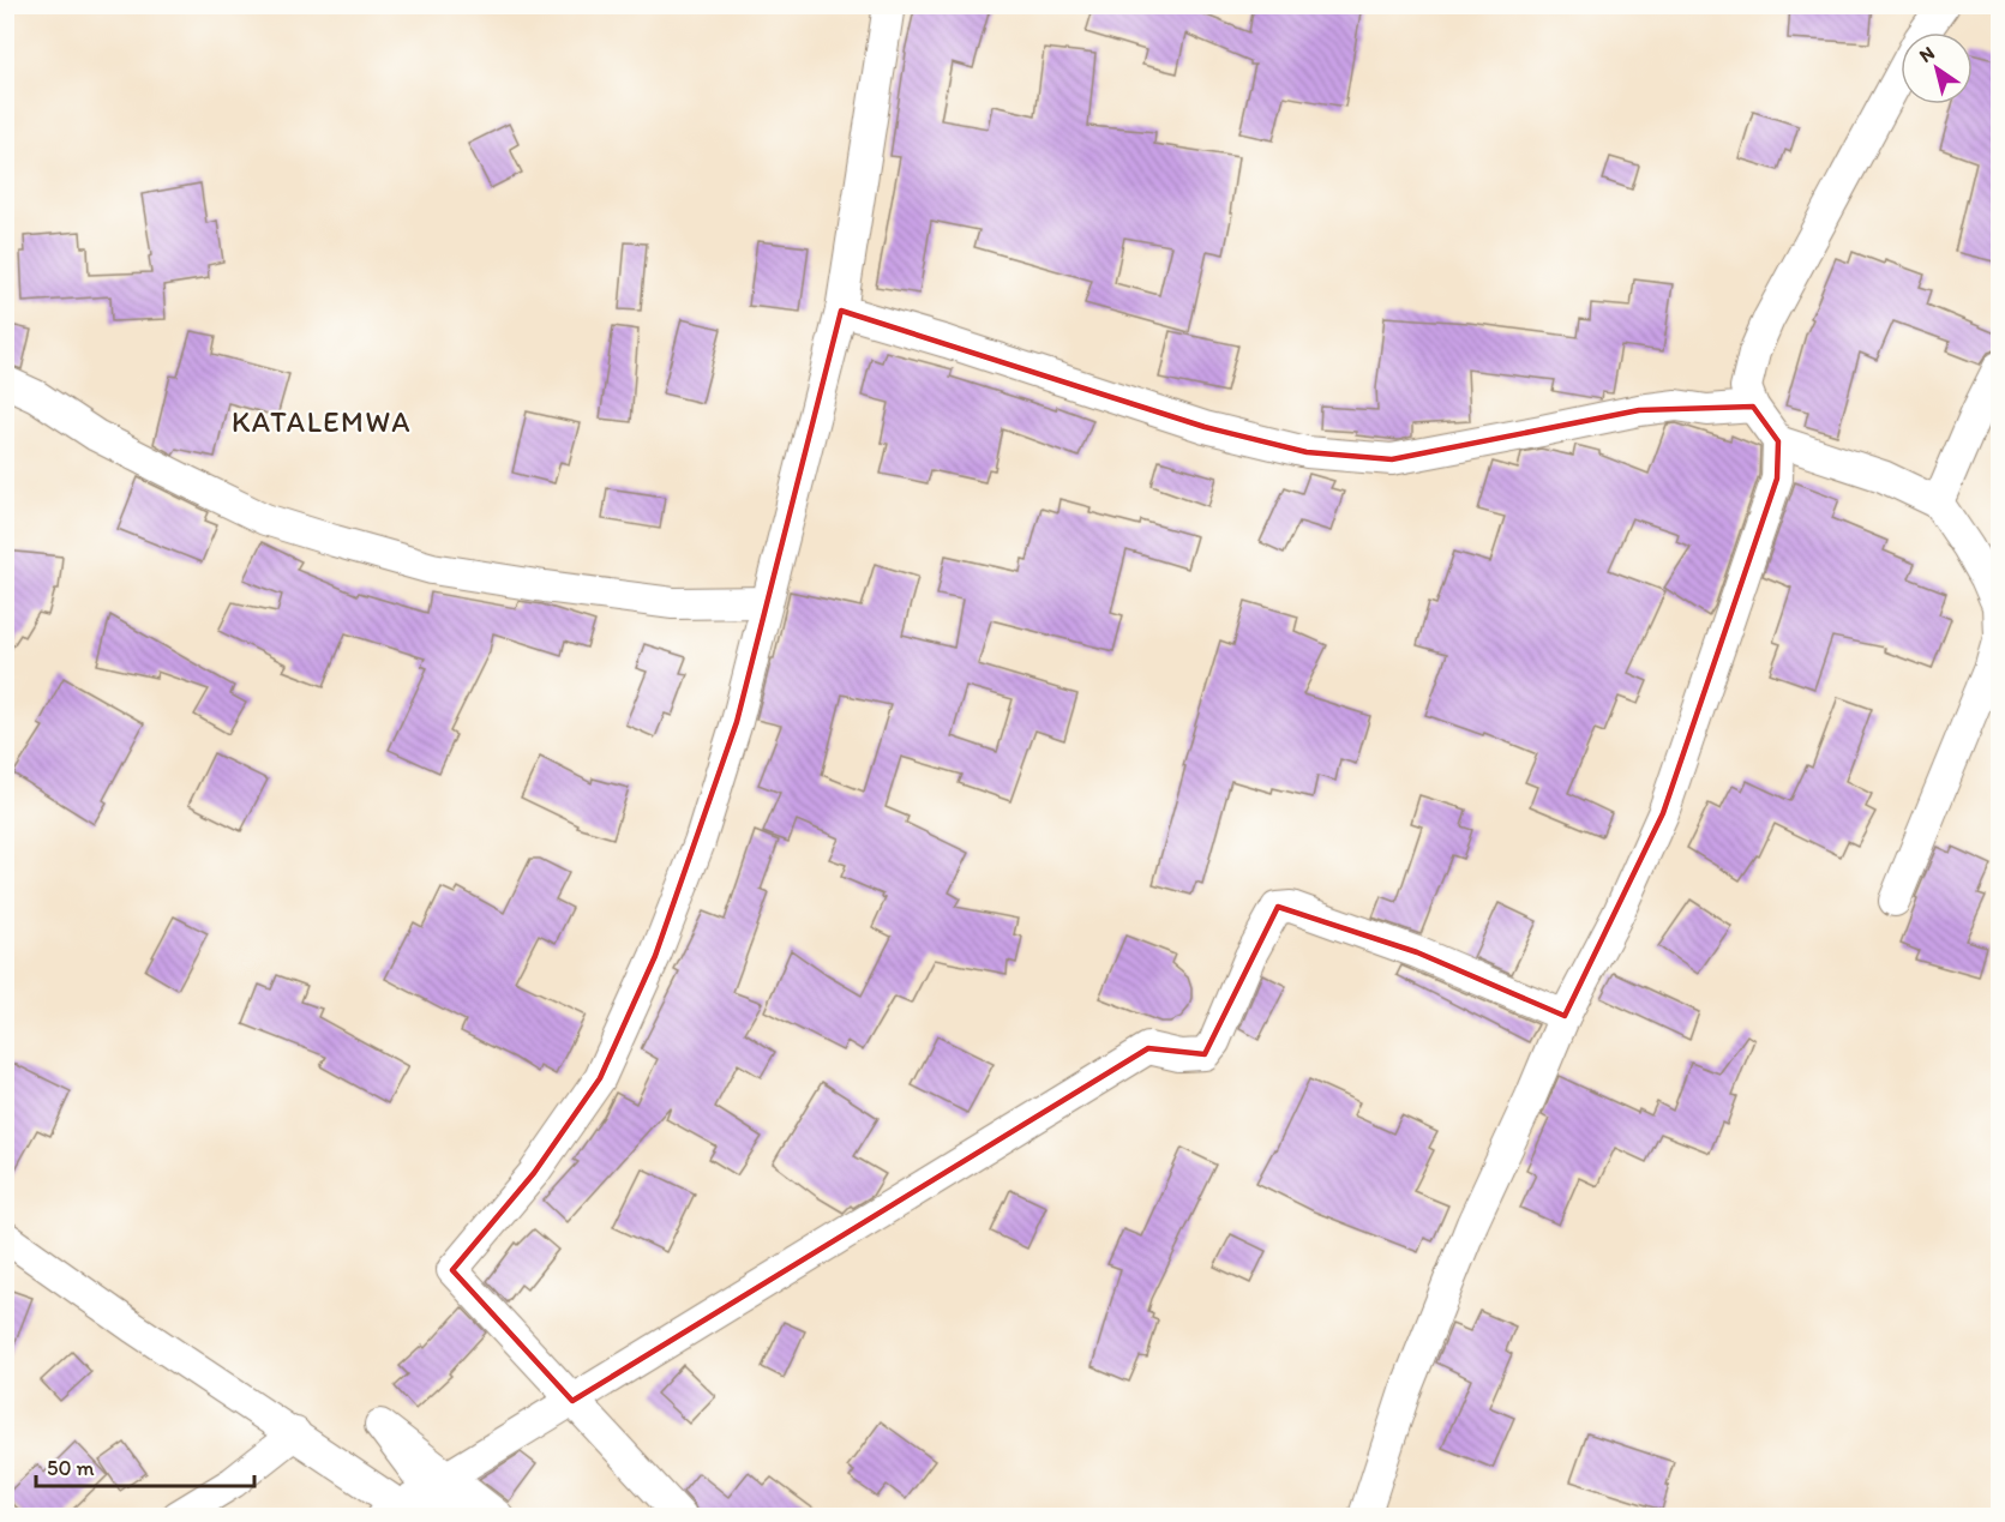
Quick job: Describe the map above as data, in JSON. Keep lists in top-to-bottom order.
{
  "districts": ["KATALEMWA"],
  "scale_bar": "50 m",
  "north": "top left"
}
